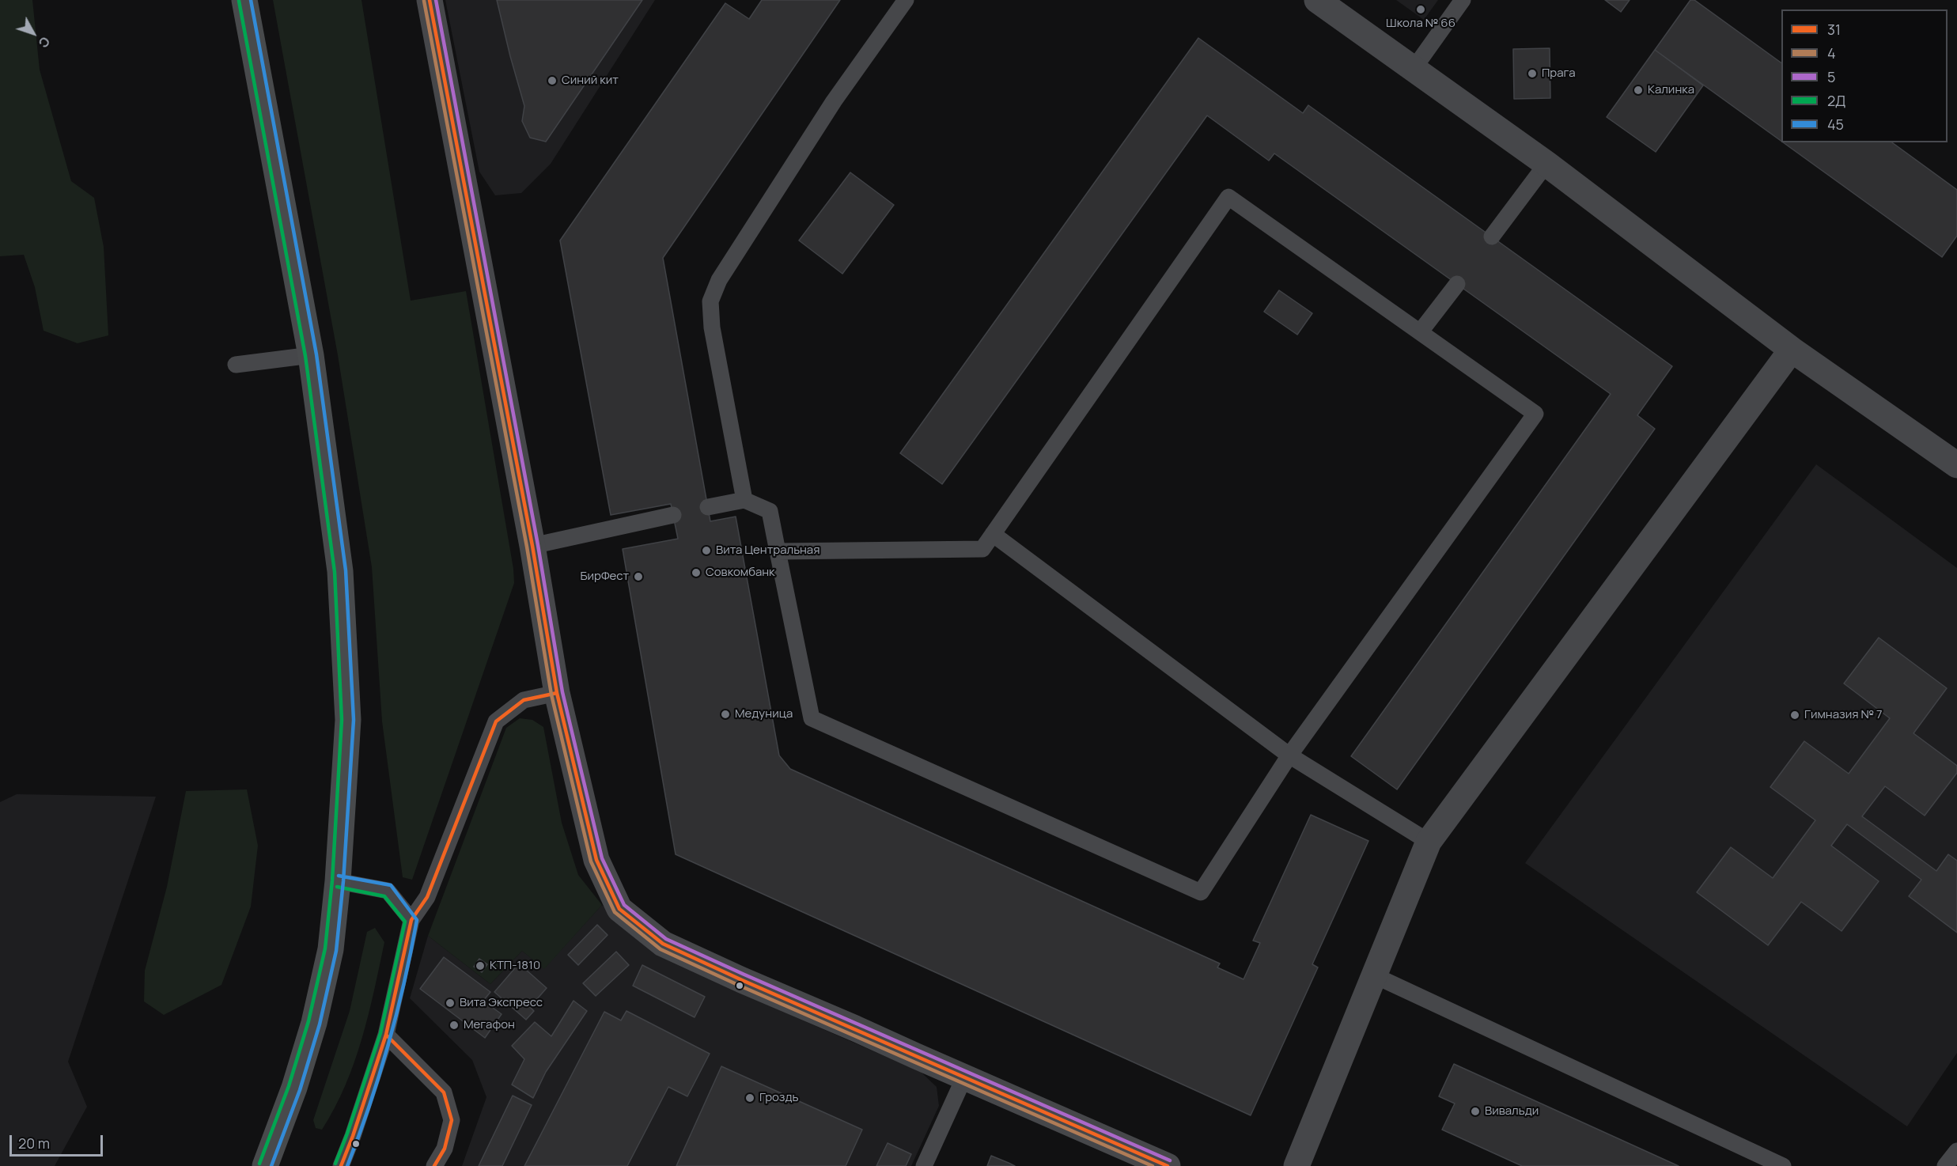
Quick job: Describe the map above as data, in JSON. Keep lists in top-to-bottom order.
{
  "places": [
    "Школа № 66",
    "Прага",
    "Синий кит",
    "Калинка",
    "Вита Центральная",
    "Совкомбанк",
    "БирФест",
    "Медуница",
    "Гимназия № 7",
    "КТП-1810",
    "Вита Экспресс",
    "Мегафон",
    "Гроздь",
    "Вивальди"
  ],
  "lines": [
    "transit line 31",
    "transit line 5",
    "transit line 45",
    "transit line 4",
    "transit line 2Д"
  ],
  "legend": [
    "31",
    "4",
    "5",
    "2Д",
    "45"
  ],
  "scale_bar": "20 m",
  "north": "bottom right"
}
